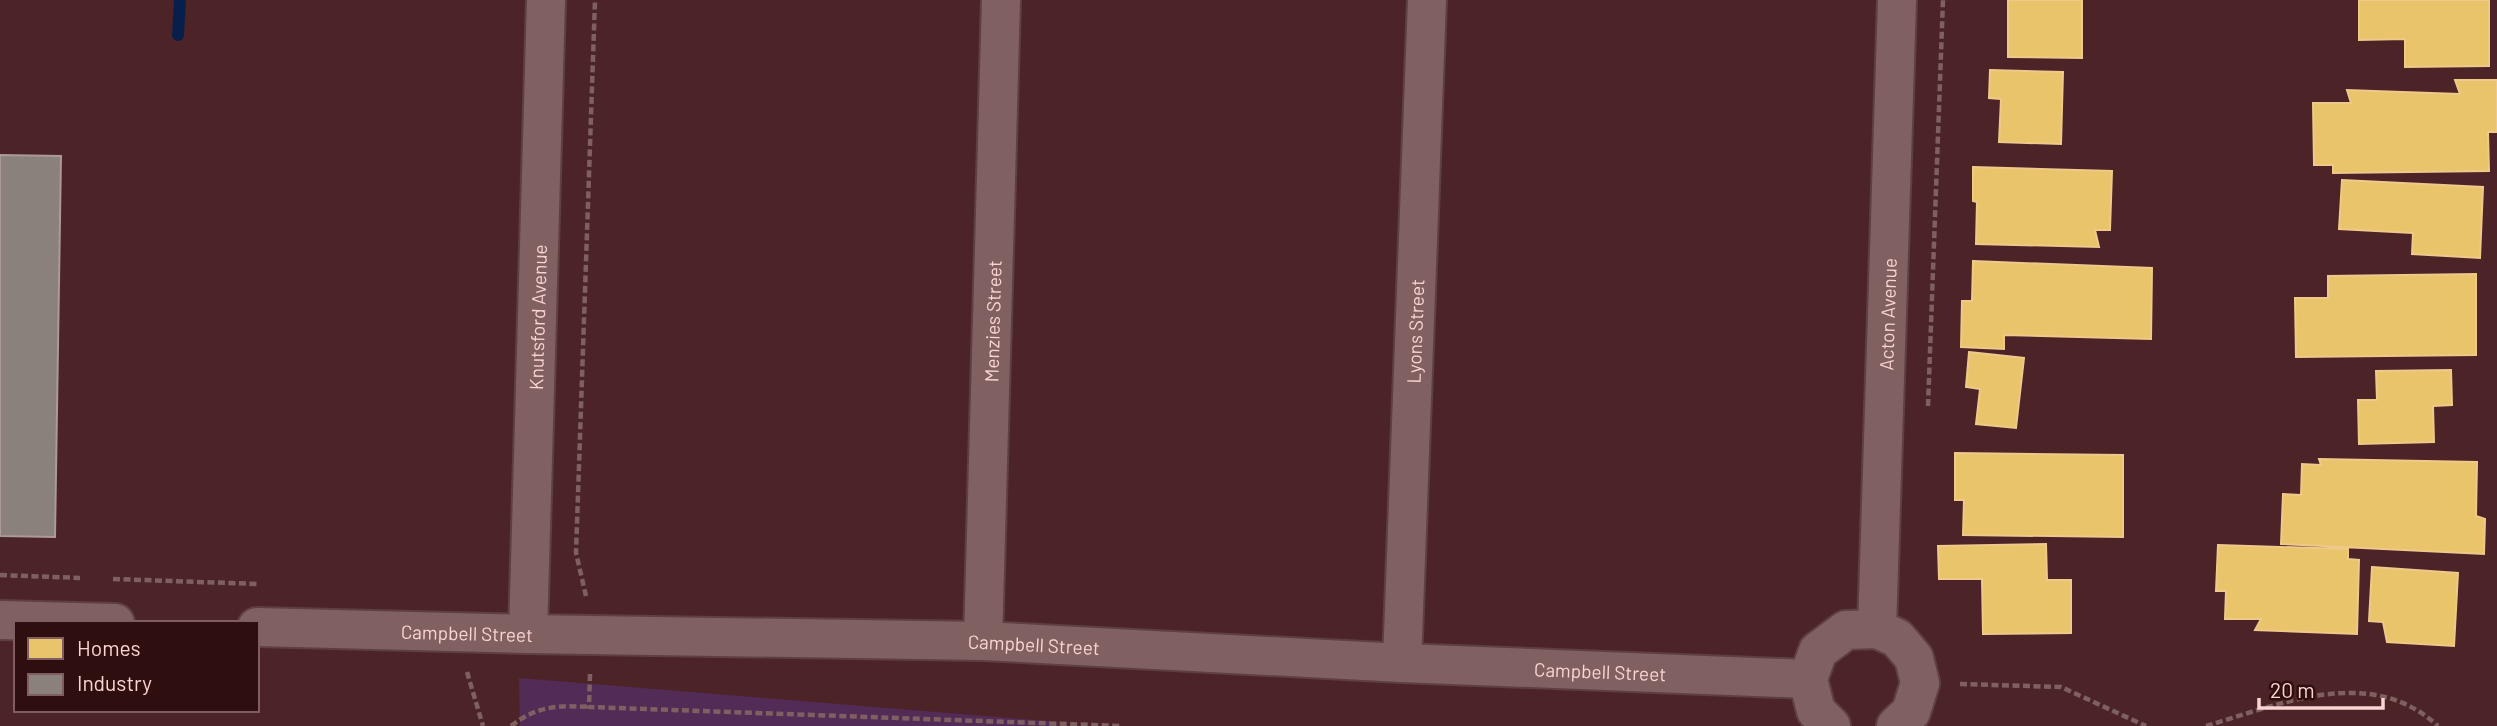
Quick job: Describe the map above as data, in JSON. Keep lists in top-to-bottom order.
{
  "streets": {
    "street": [
      "Acton Avenue",
      "Knutsford Avenue",
      "Menzies Street",
      "Lyons Street",
      "Campbell Street"
    ]
  },
  "crossings": [
    ["Knutsford Avenue", "Campbell Street"],
    ["Menzies Street", "Campbell Street"],
    ["Lyons Street", "Campbell Street"]
  ],
  "legend": ["Homes", "Industry"],
  "scale_bar": "20 m"
}
